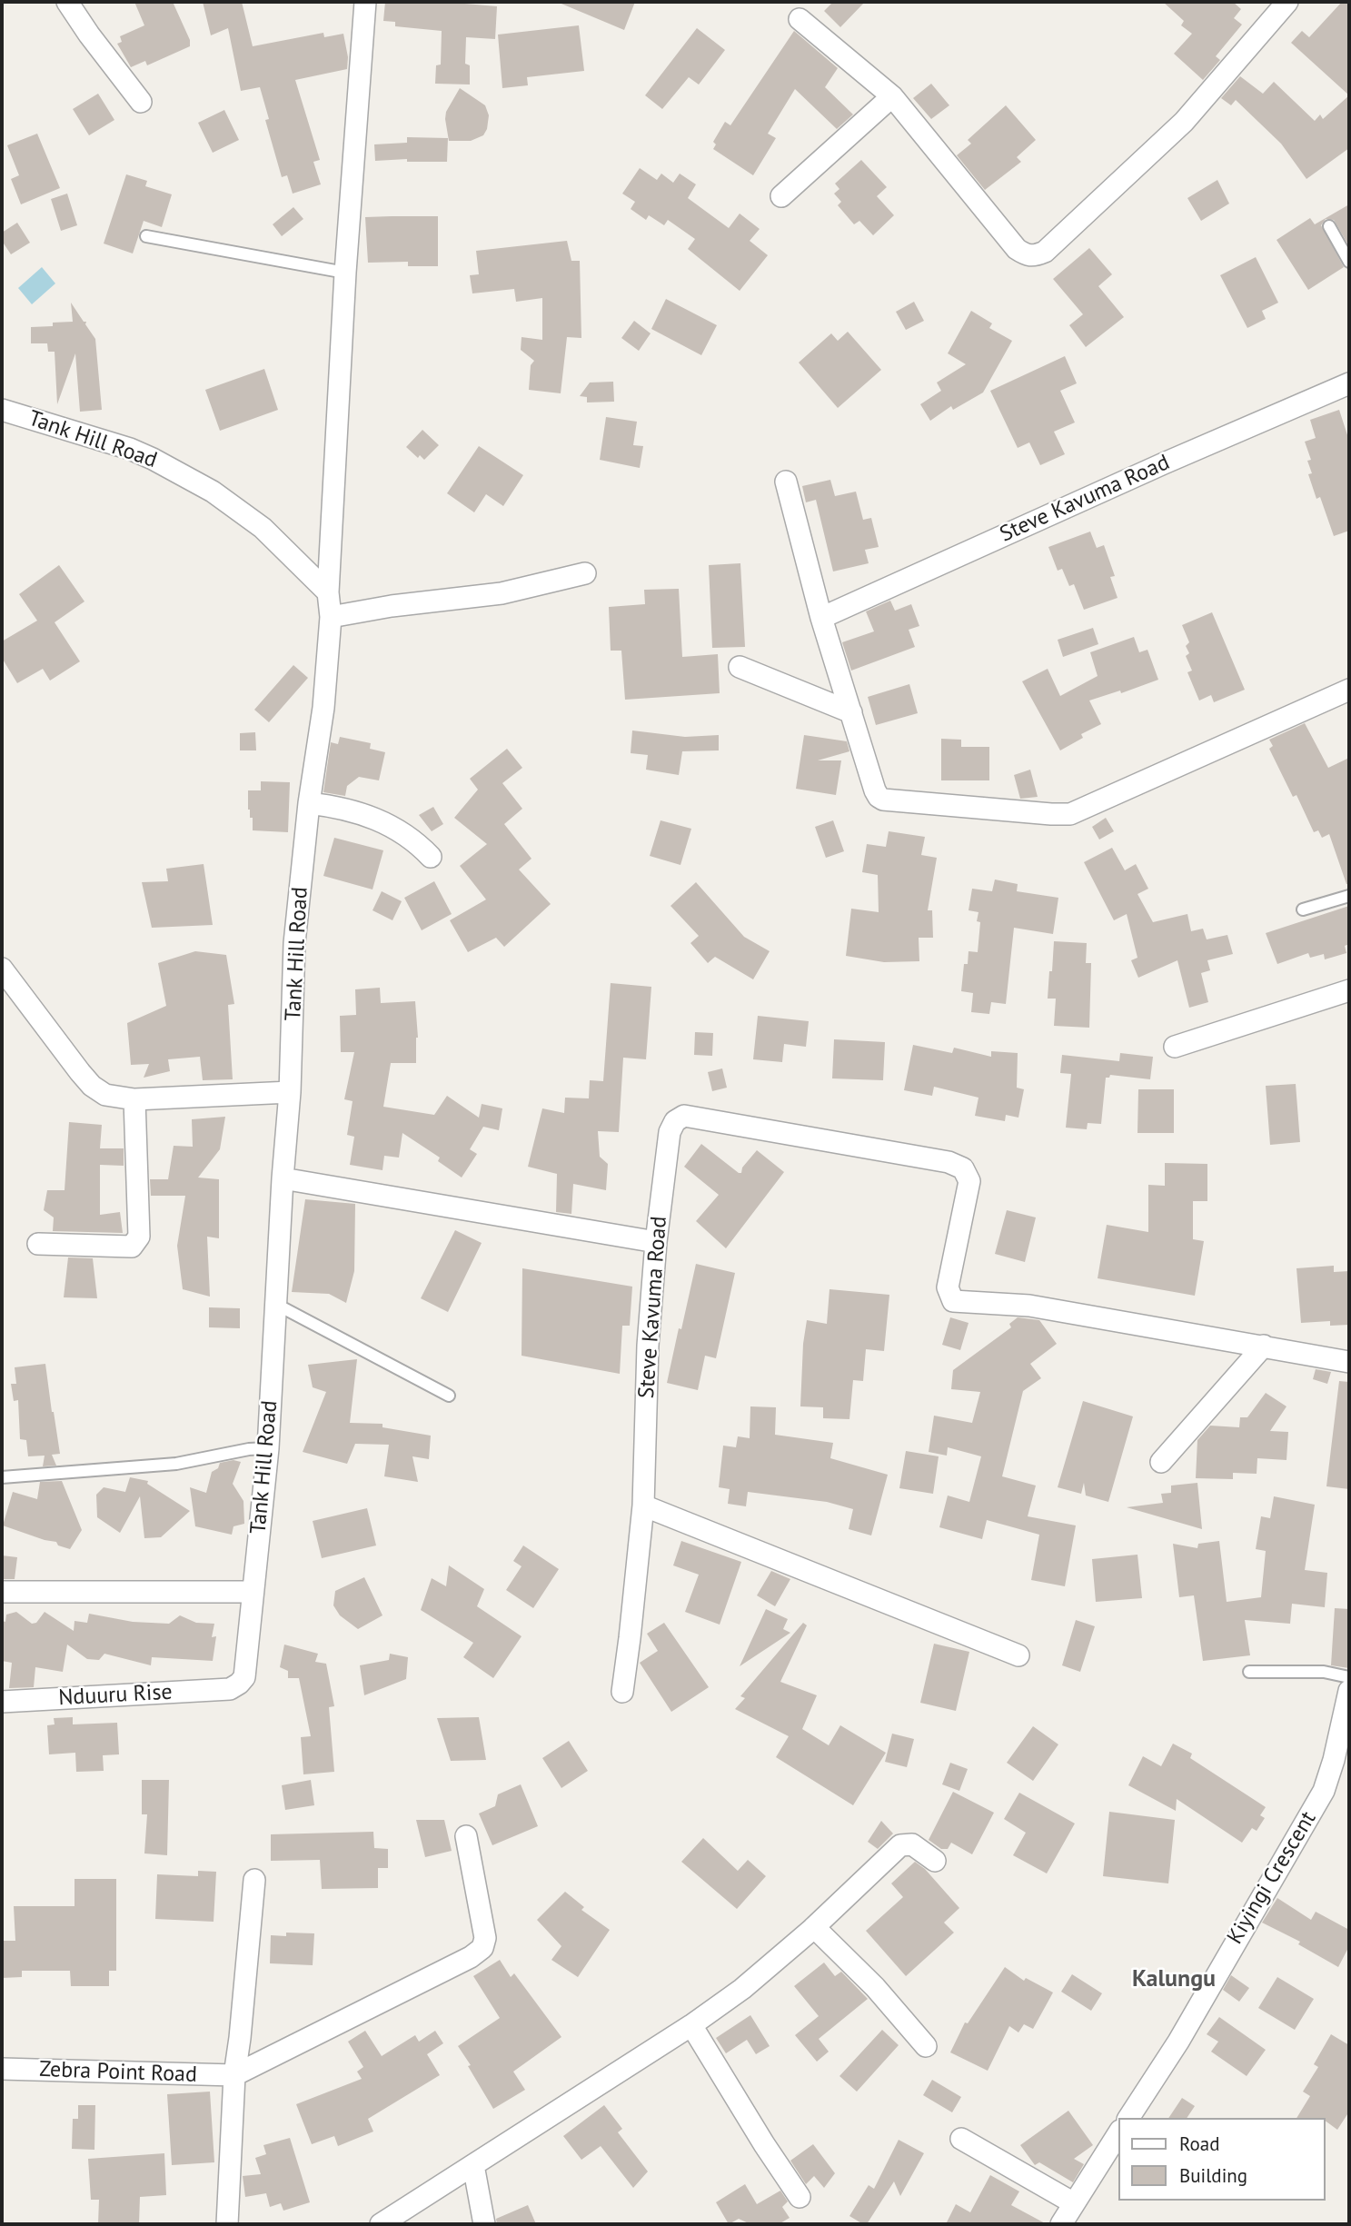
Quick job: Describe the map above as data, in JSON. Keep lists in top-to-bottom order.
{
  "streets": {
    "street": [
      "Tank Hill Road",
      "Steve Kavuma Road",
      "Nduuru Rise",
      "Kiyingi Crescent",
      "Zebra Point Road"
    ]
  },
  "crossings": [
    ["Tank Hill Road", "Nduuru Rise"]
  ],
  "districts": ["Kalungu"],
  "legend": ["Road", "Building"]
}
